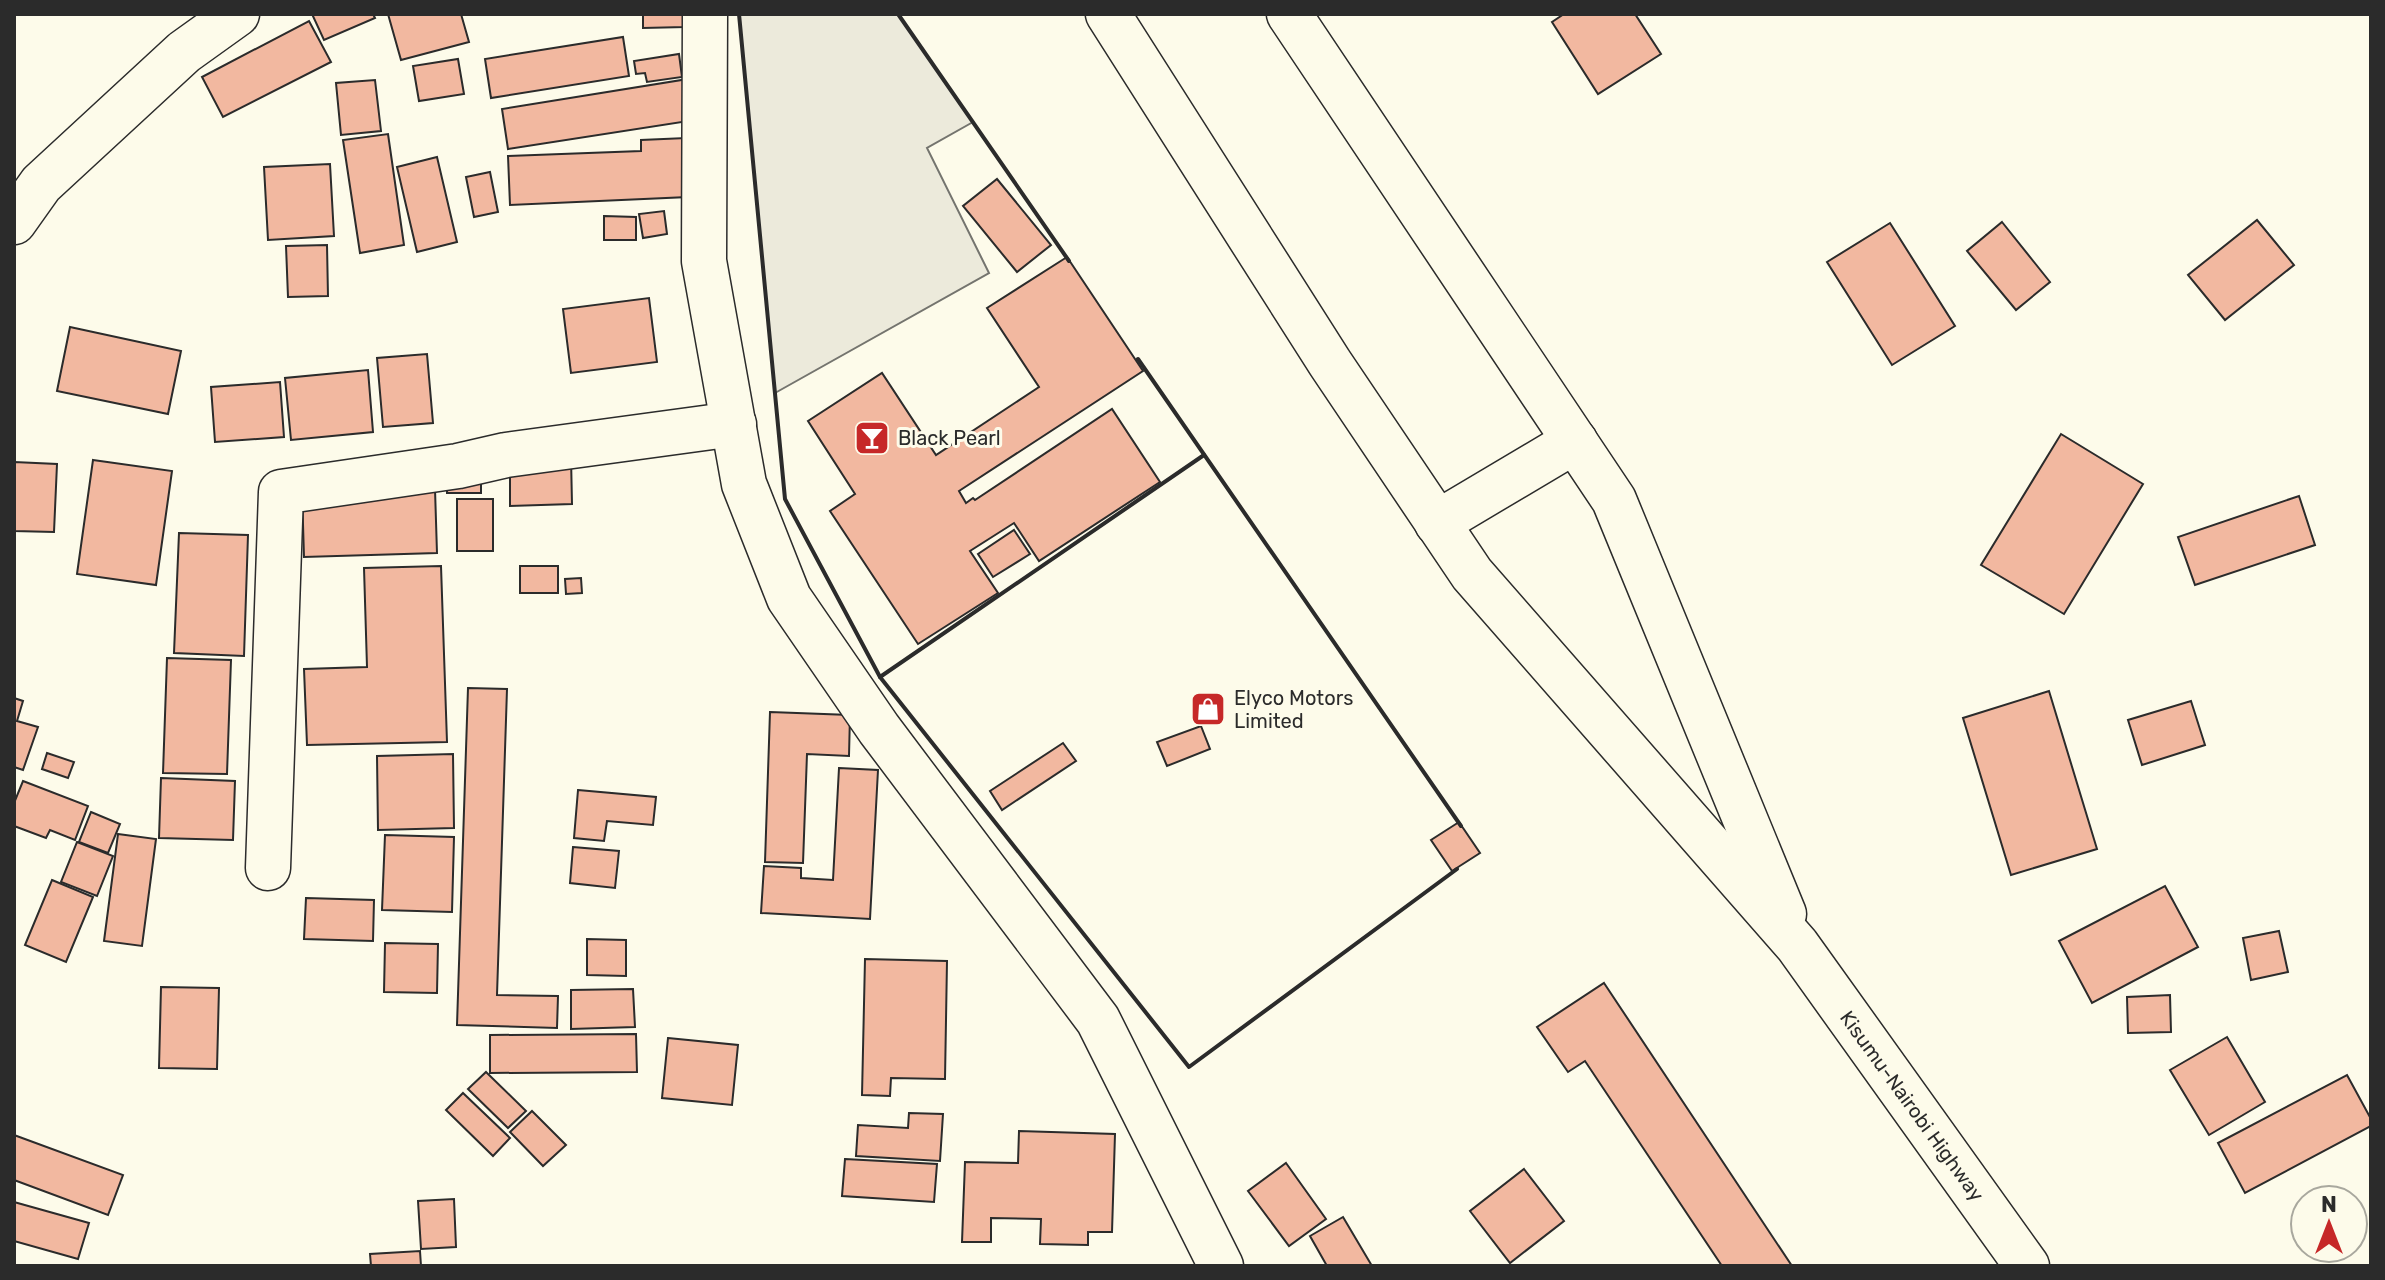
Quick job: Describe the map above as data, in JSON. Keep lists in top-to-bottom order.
{
  "streets": {
    "main road": ["Kisumu-Nairobi Highway"]
  },
  "places": {
    "bar": ["Black Pearl"],
    "shop": ["Elyco Motors Limited"]
  },
  "north": "top"
}
